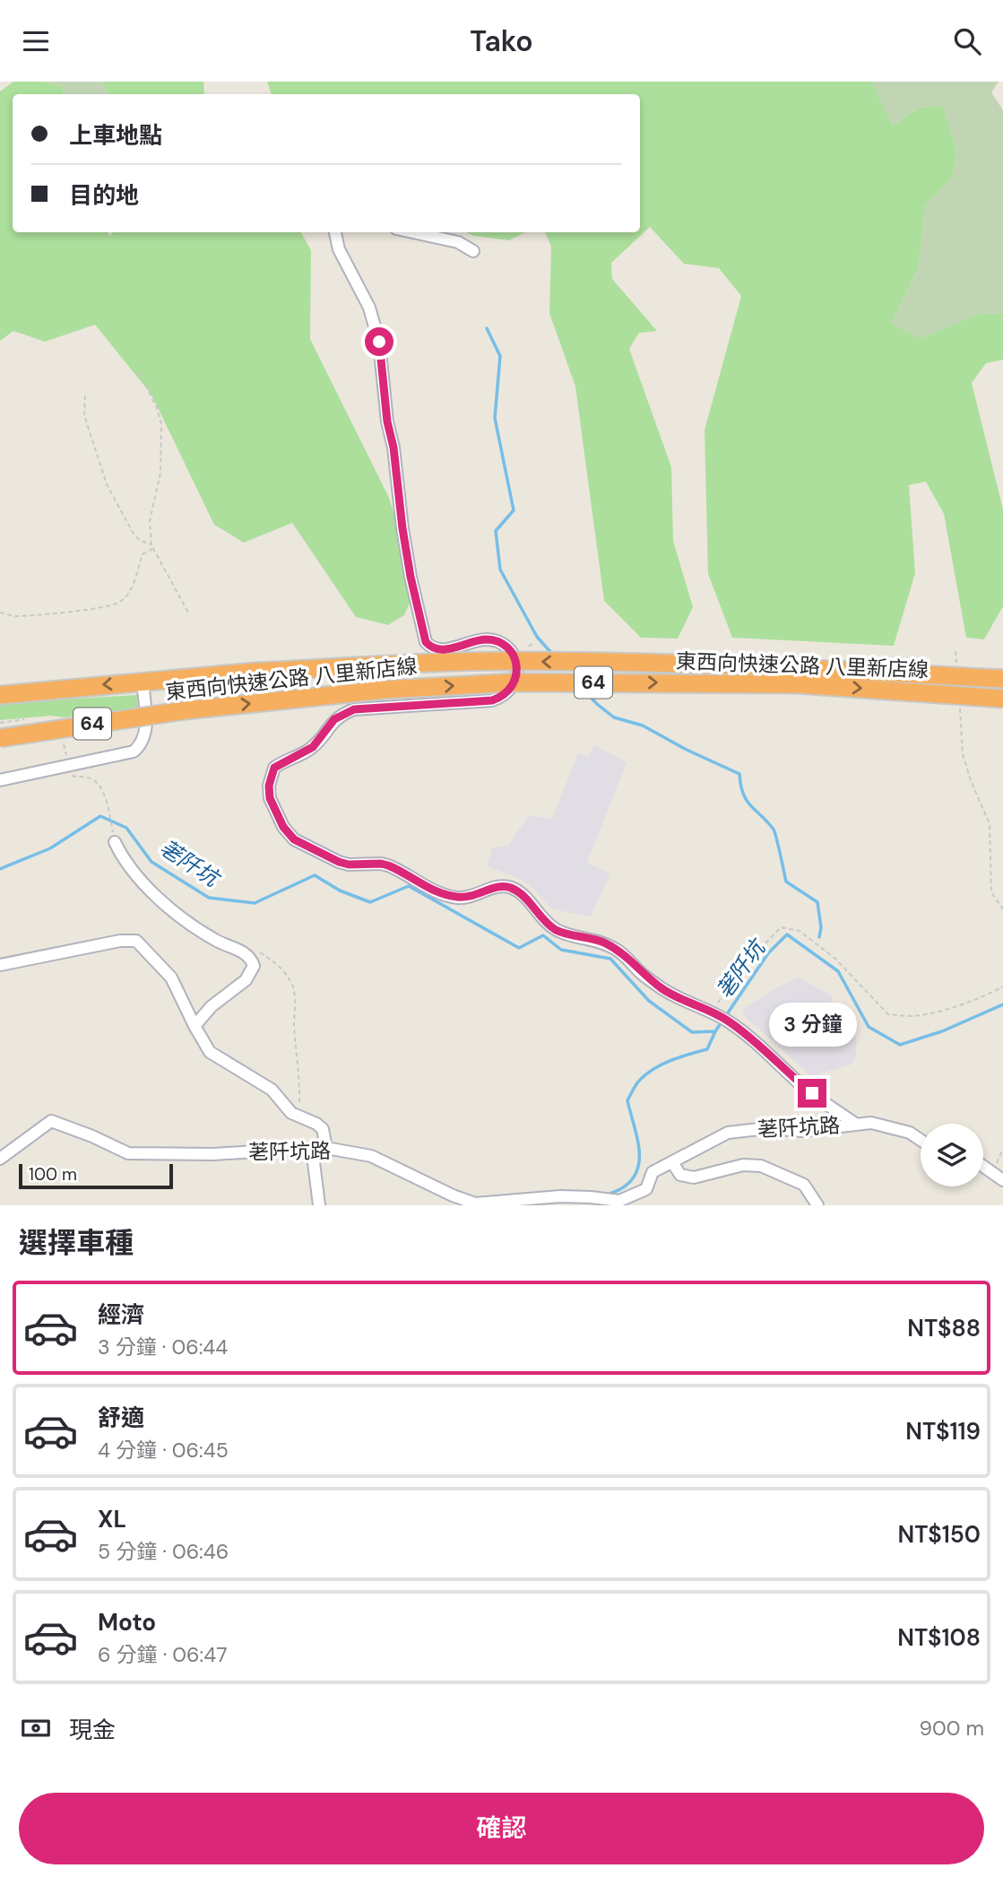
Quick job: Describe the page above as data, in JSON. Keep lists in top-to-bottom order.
{
  "streets": {
    "highway": ["東西向快速公路 八里新店線", "64"],
    "street": ["荖阡坑路"]
  },
  "water": ["荖阡坑"],
  "scale_bar": "100 m",
  "page": {
    "header": "Tako",
    "banner": ["上車地點", "目的地"],
    "bubble": "3 分鐘",
    "scale": "100 m",
    "heading": "選擇車種",
    "list": [
      {
        "name": "經濟",
        "note": "3 分鐘 · 06:44",
        "value": "NT$88"
      },
      {
        "name": "舒適",
        "note": "4 分鐘 · 06:45",
        "value": "NT$119"
      },
      {
        "name": "XL",
        "note": "5 分鐘 · 06:46",
        "value": "NT$150"
      },
      {
        "name": "Moto",
        "note": "6 分鐘 · 06:47",
        "value": "NT$108"
      }
    ],
    "pay": ["現金", "900 m"],
    "buttons": "確認"
  }
}
